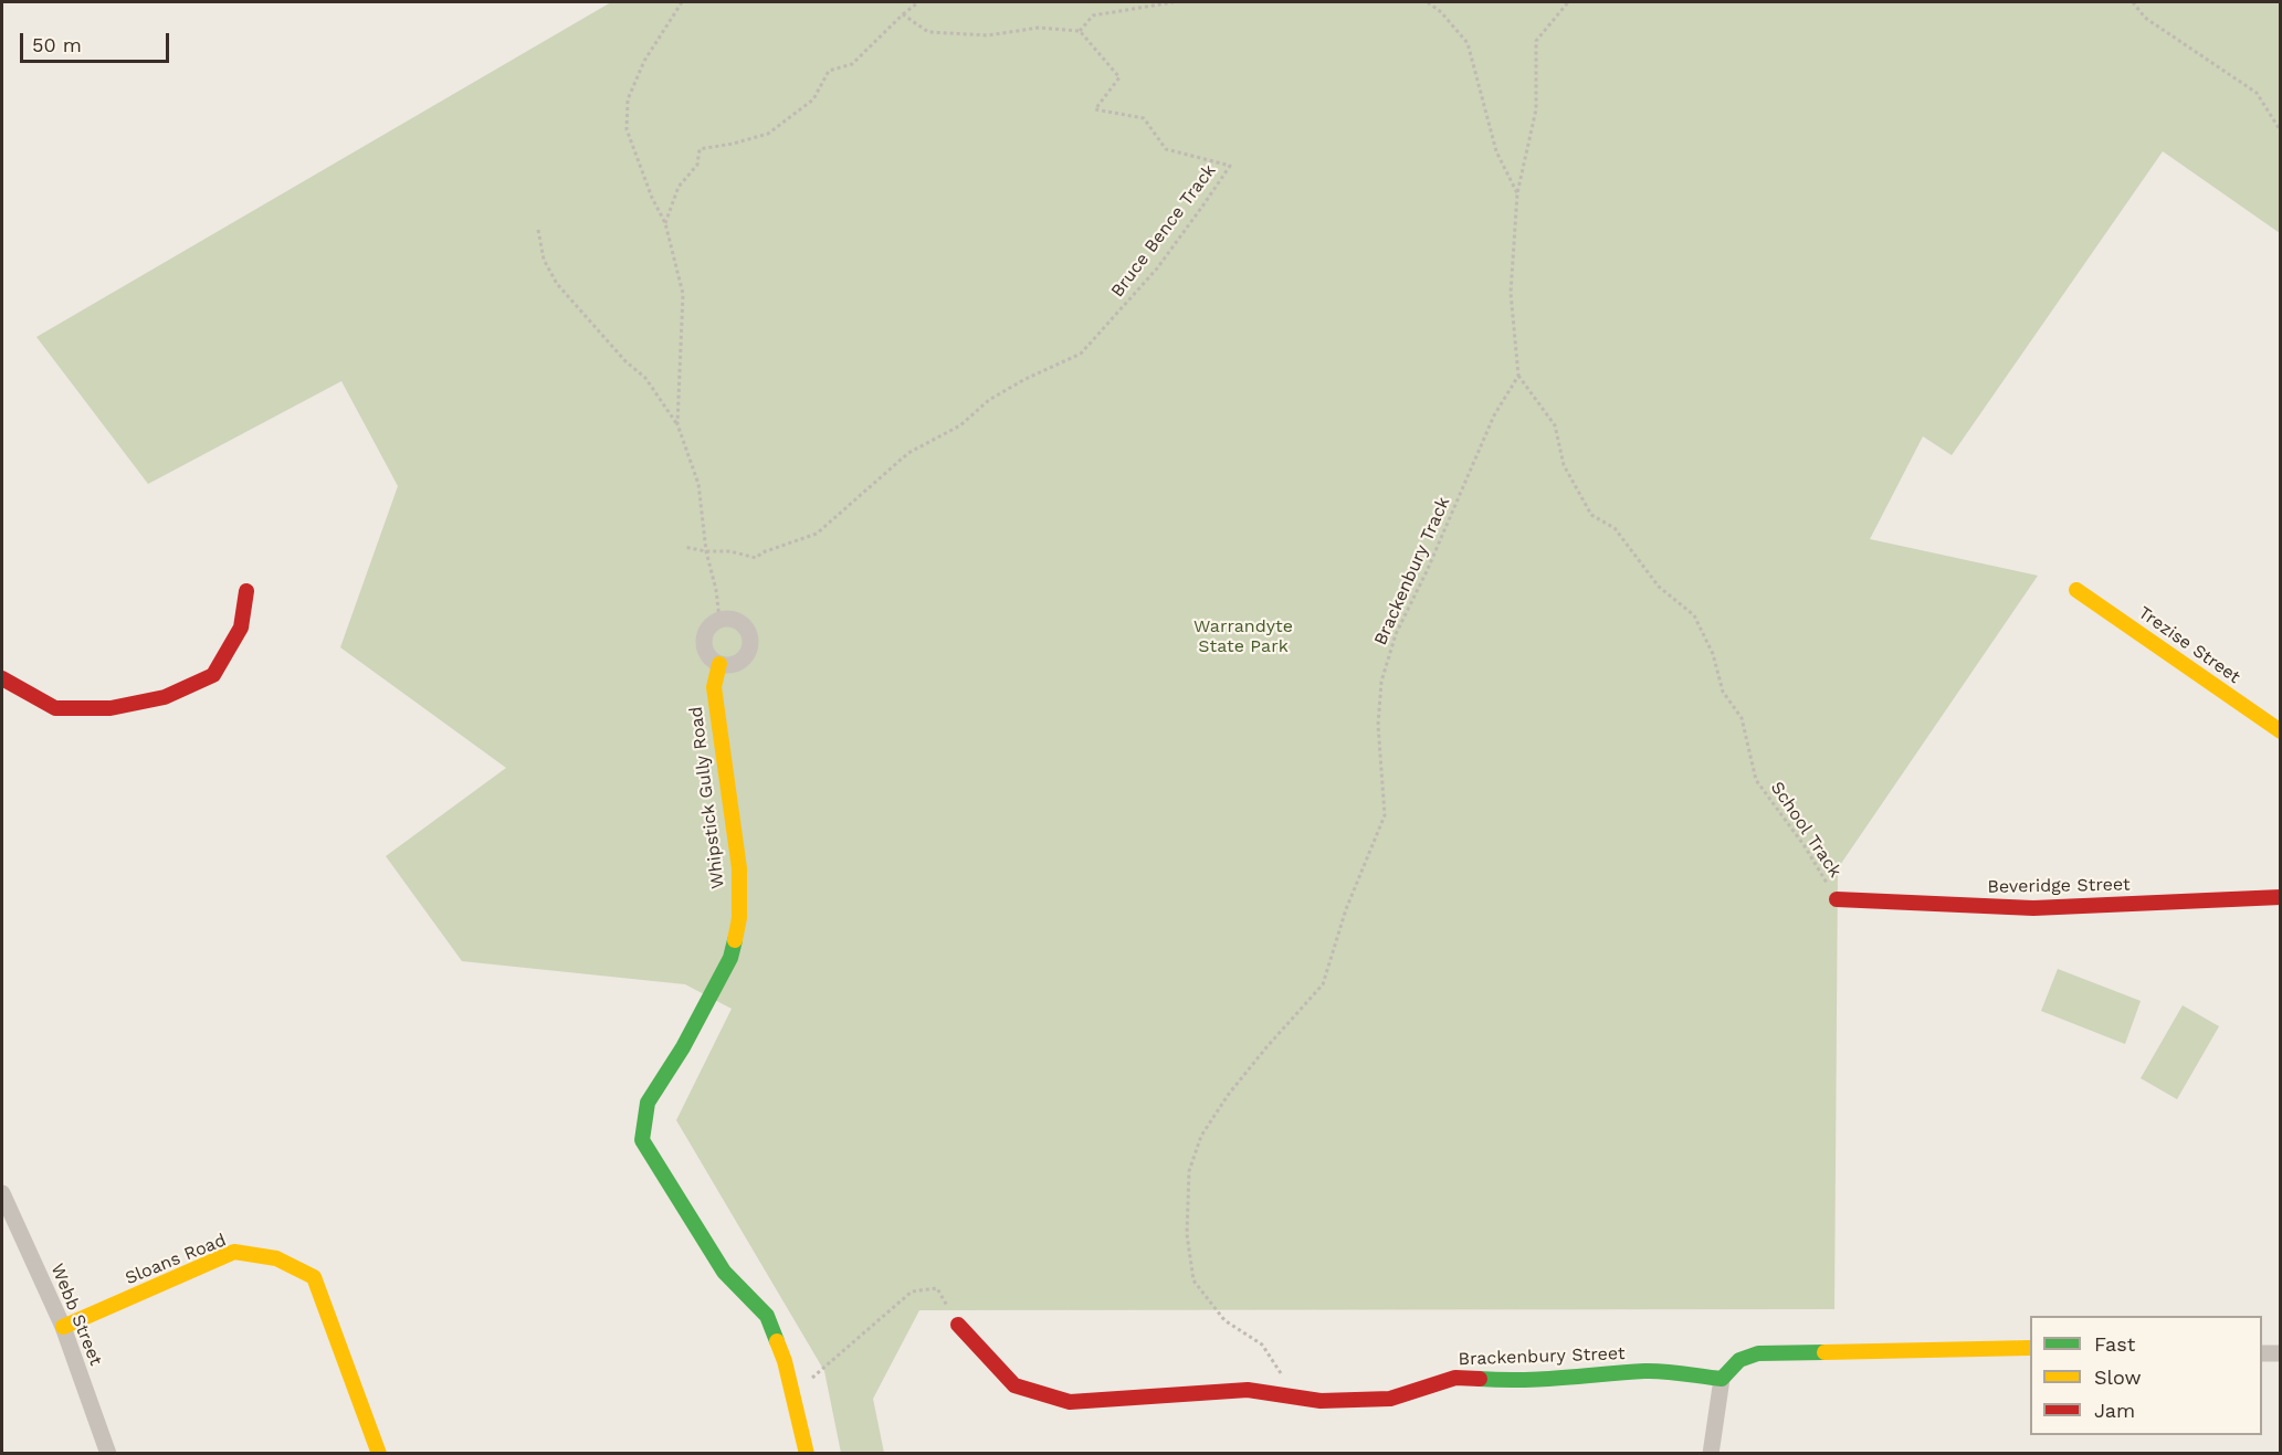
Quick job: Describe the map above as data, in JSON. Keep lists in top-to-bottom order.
{
  "streets": {
    "street": [
      "Trezise Street",
      "Whipstick Gully Road",
      "Beveridge Street",
      "Sloans Road",
      "Webb Street",
      "Brackenbury Street"
    ],
    "path": ["Bruce Bence Track", "Brackenbury Track", "School Track"]
  },
  "crossings": [
    ["Brackenbury Track", "School Track"],
    ["Brackenbury Track", "Brackenbury Street"],
    ["School Track", "Beveridge Street"],
    ["Sloans Road", "Webb Street"]
  ],
  "parks": ["Warrandyte State Park"],
  "legend": ["Fast", "Slow", "Jam"],
  "scale_bar": "50 m"
}
